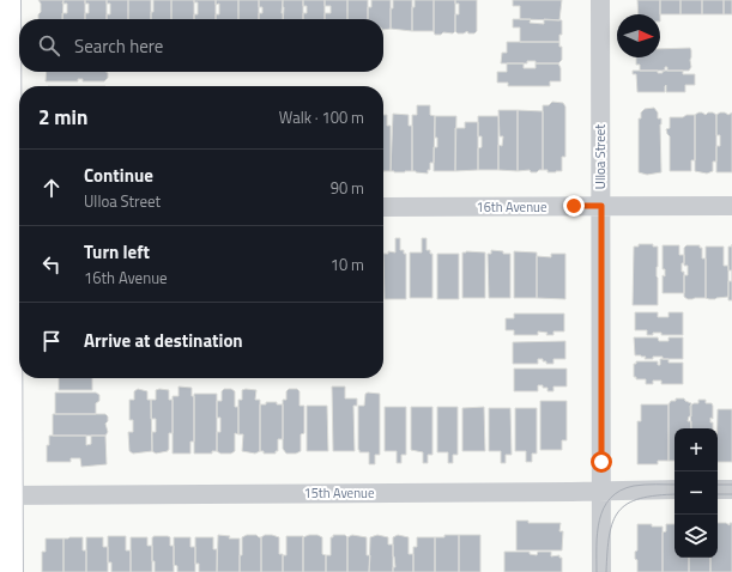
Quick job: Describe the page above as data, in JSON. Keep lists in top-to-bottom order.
{
  "streets": {
    "street": ["Ulloa Street", "16th Avenue", "15th Avenue"]
  },
  "crossings": [
    ["Ulloa Street", "16th Avenue"],
    ["Ulloa Street", "15th Avenue"]
  ],
  "north": "right",
  "page": {
    "search": "Search here",
    "heading": ["2 min", "Walk · 100 m"],
    "list": [
      ["Continue", "Ulloa Street", "90 m"],
      ["Turn left", "16th Avenue", "10 m"],
      "Arrive at destination"
    ],
    "map_buttons": ["+", "−"]
  }
}
